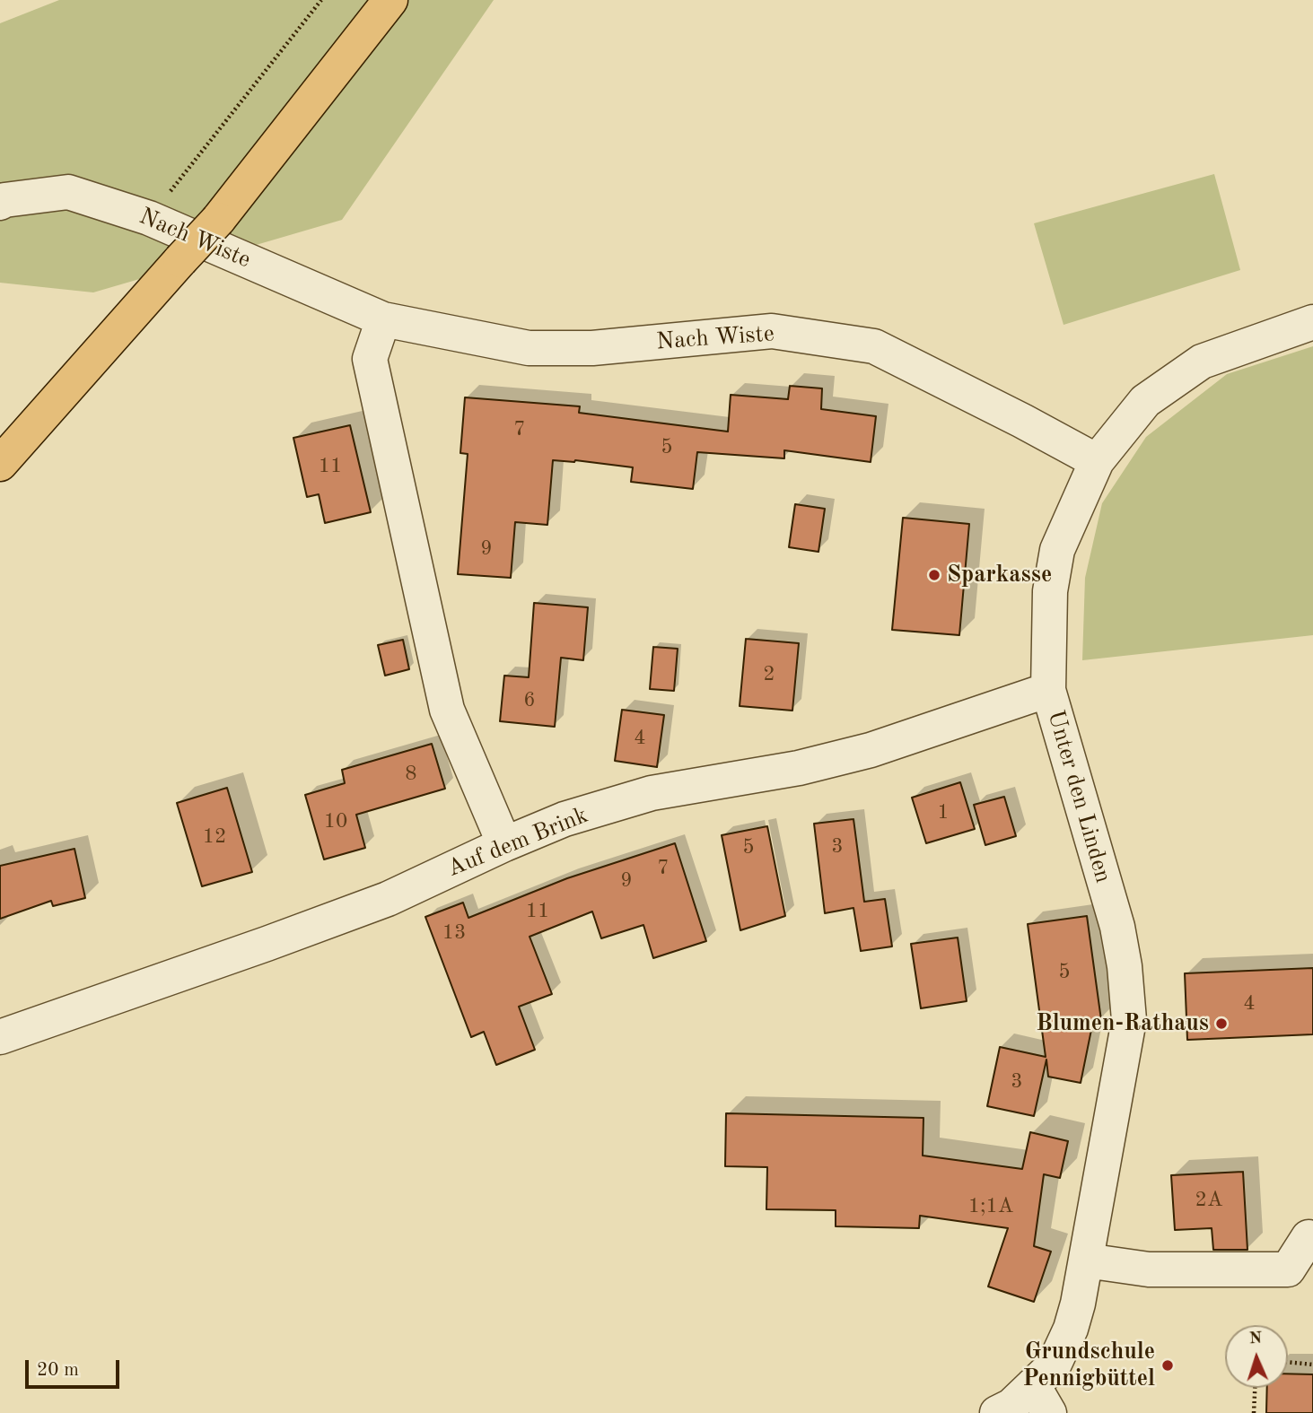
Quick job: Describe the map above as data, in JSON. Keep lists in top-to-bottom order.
{
  "streets": {
    "street": ["Nach Wiste", "Unter den Linden", "Auf dem Brink"]
  },
  "crossings": [
    ["Nach Wiste", "Unter den Linden"],
    ["Unter den Linden", "Auf dem Brink"]
  ],
  "places": ["Sparkasse", "Blumen-Rathaus", "Grundschule Pennigbüttel"],
  "house_numbers": [
    "7",
    "5",
    "11",
    "9",
    "2",
    "6",
    "4",
    "8",
    "1",
    "10",
    "12",
    "3",
    "5",
    "7",
    "9",
    "11",
    "13",
    "5",
    "4",
    "3",
    "2A",
    "1;1A"
  ],
  "scale_bar": "20 m",
  "north": "top"
}
